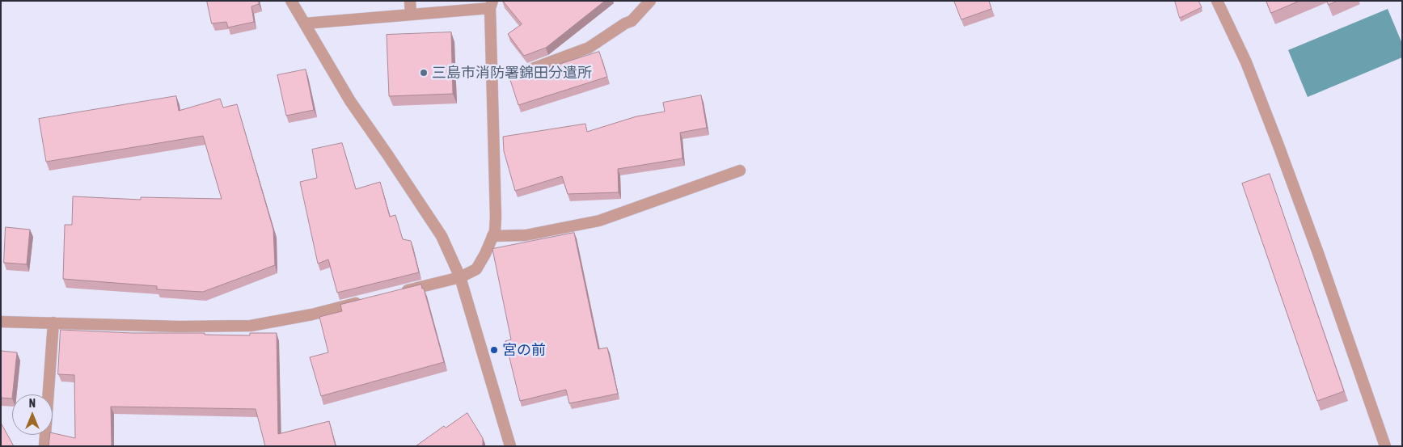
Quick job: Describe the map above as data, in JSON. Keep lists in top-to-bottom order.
{
  "places": ["三島市消防署錦田分遣所", "宮の前"],
  "north": "top"
}
